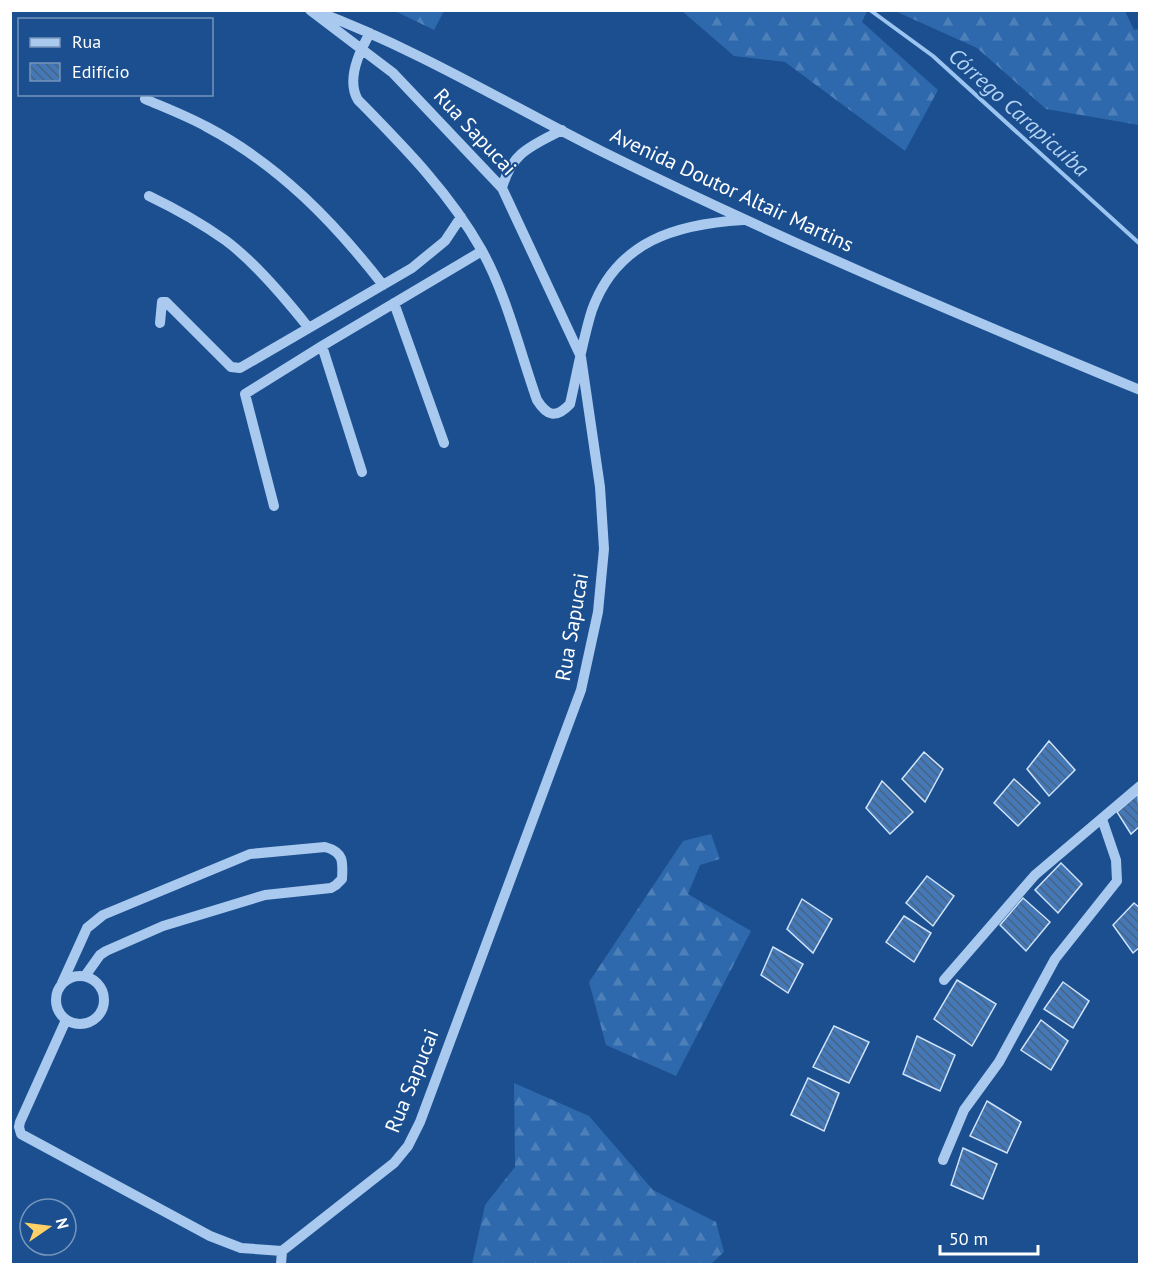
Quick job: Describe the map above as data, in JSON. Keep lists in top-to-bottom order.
{
  "streets": {
    "street": ["Rua Sapucai", "Avenida Doutor Altair Martins"]
  },
  "water": ["Córrego Carapicuíba"],
  "legend": ["Rua", "Edifício"],
  "scale_bar": "50 m",
  "north": "right"
}
